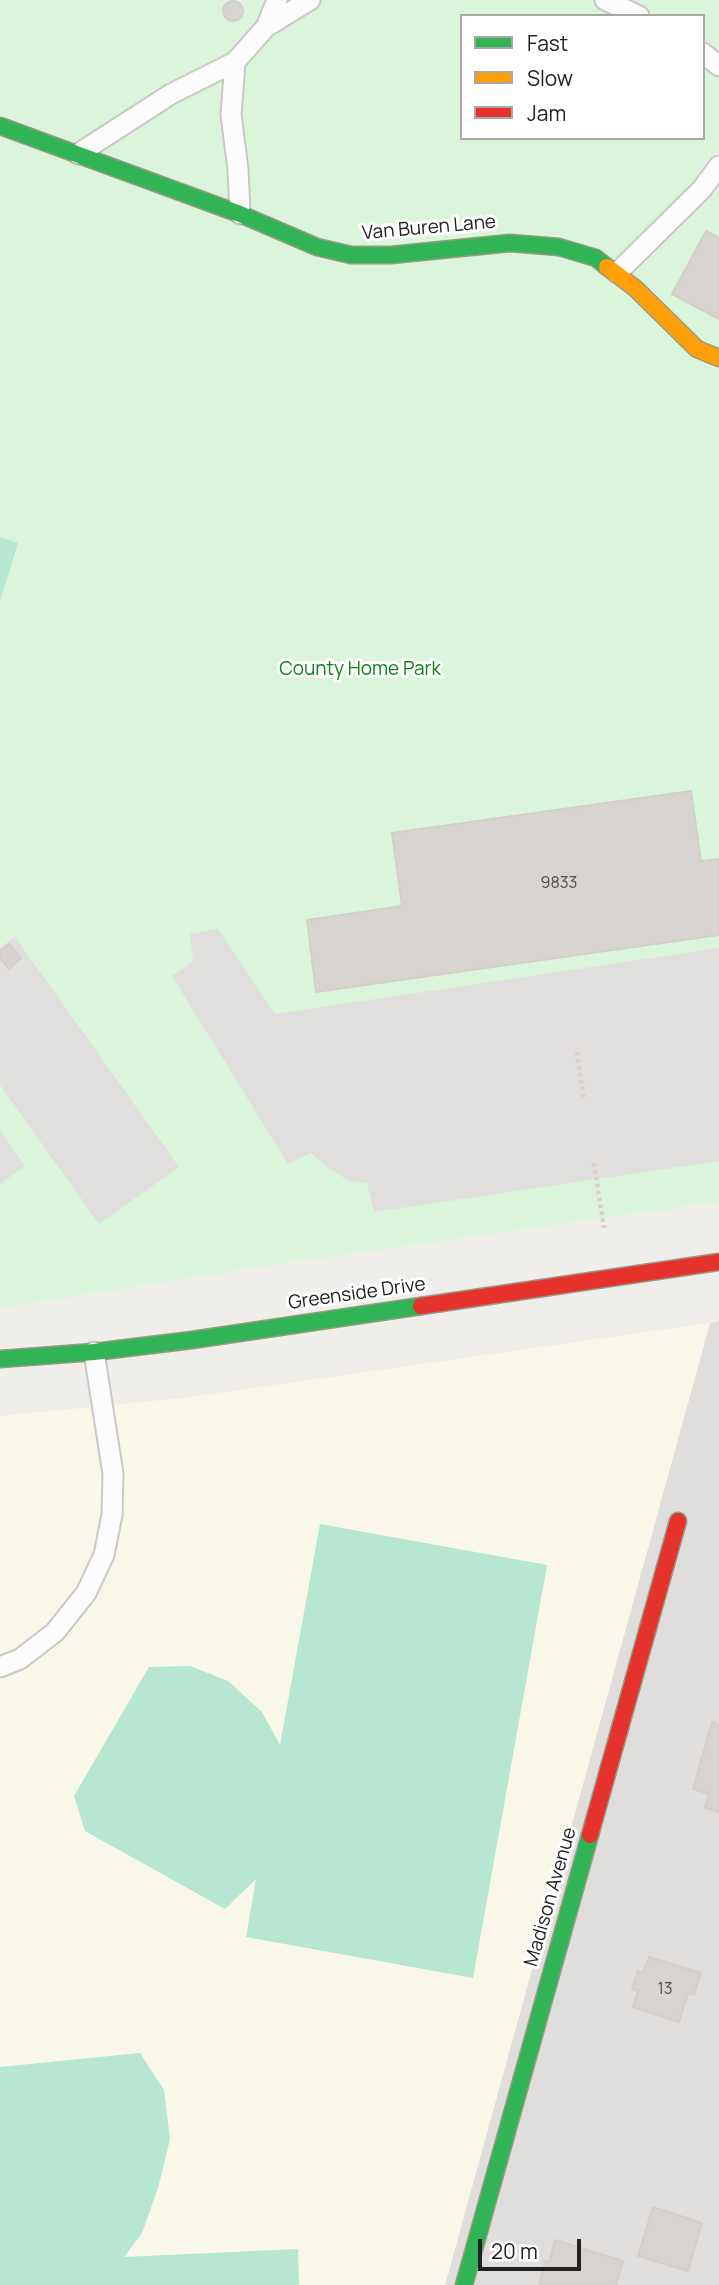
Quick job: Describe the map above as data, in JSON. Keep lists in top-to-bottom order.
{
  "streets": {
    "street": ["Van Buren Lane", "Greenside Drive", "Madison Avenue"]
  },
  "parks": ["County Home Park"],
  "house_numbers": ["9833", "13"],
  "legend": ["Fast", "Slow", "Jam"],
  "scale_bar": "20 m"
}
